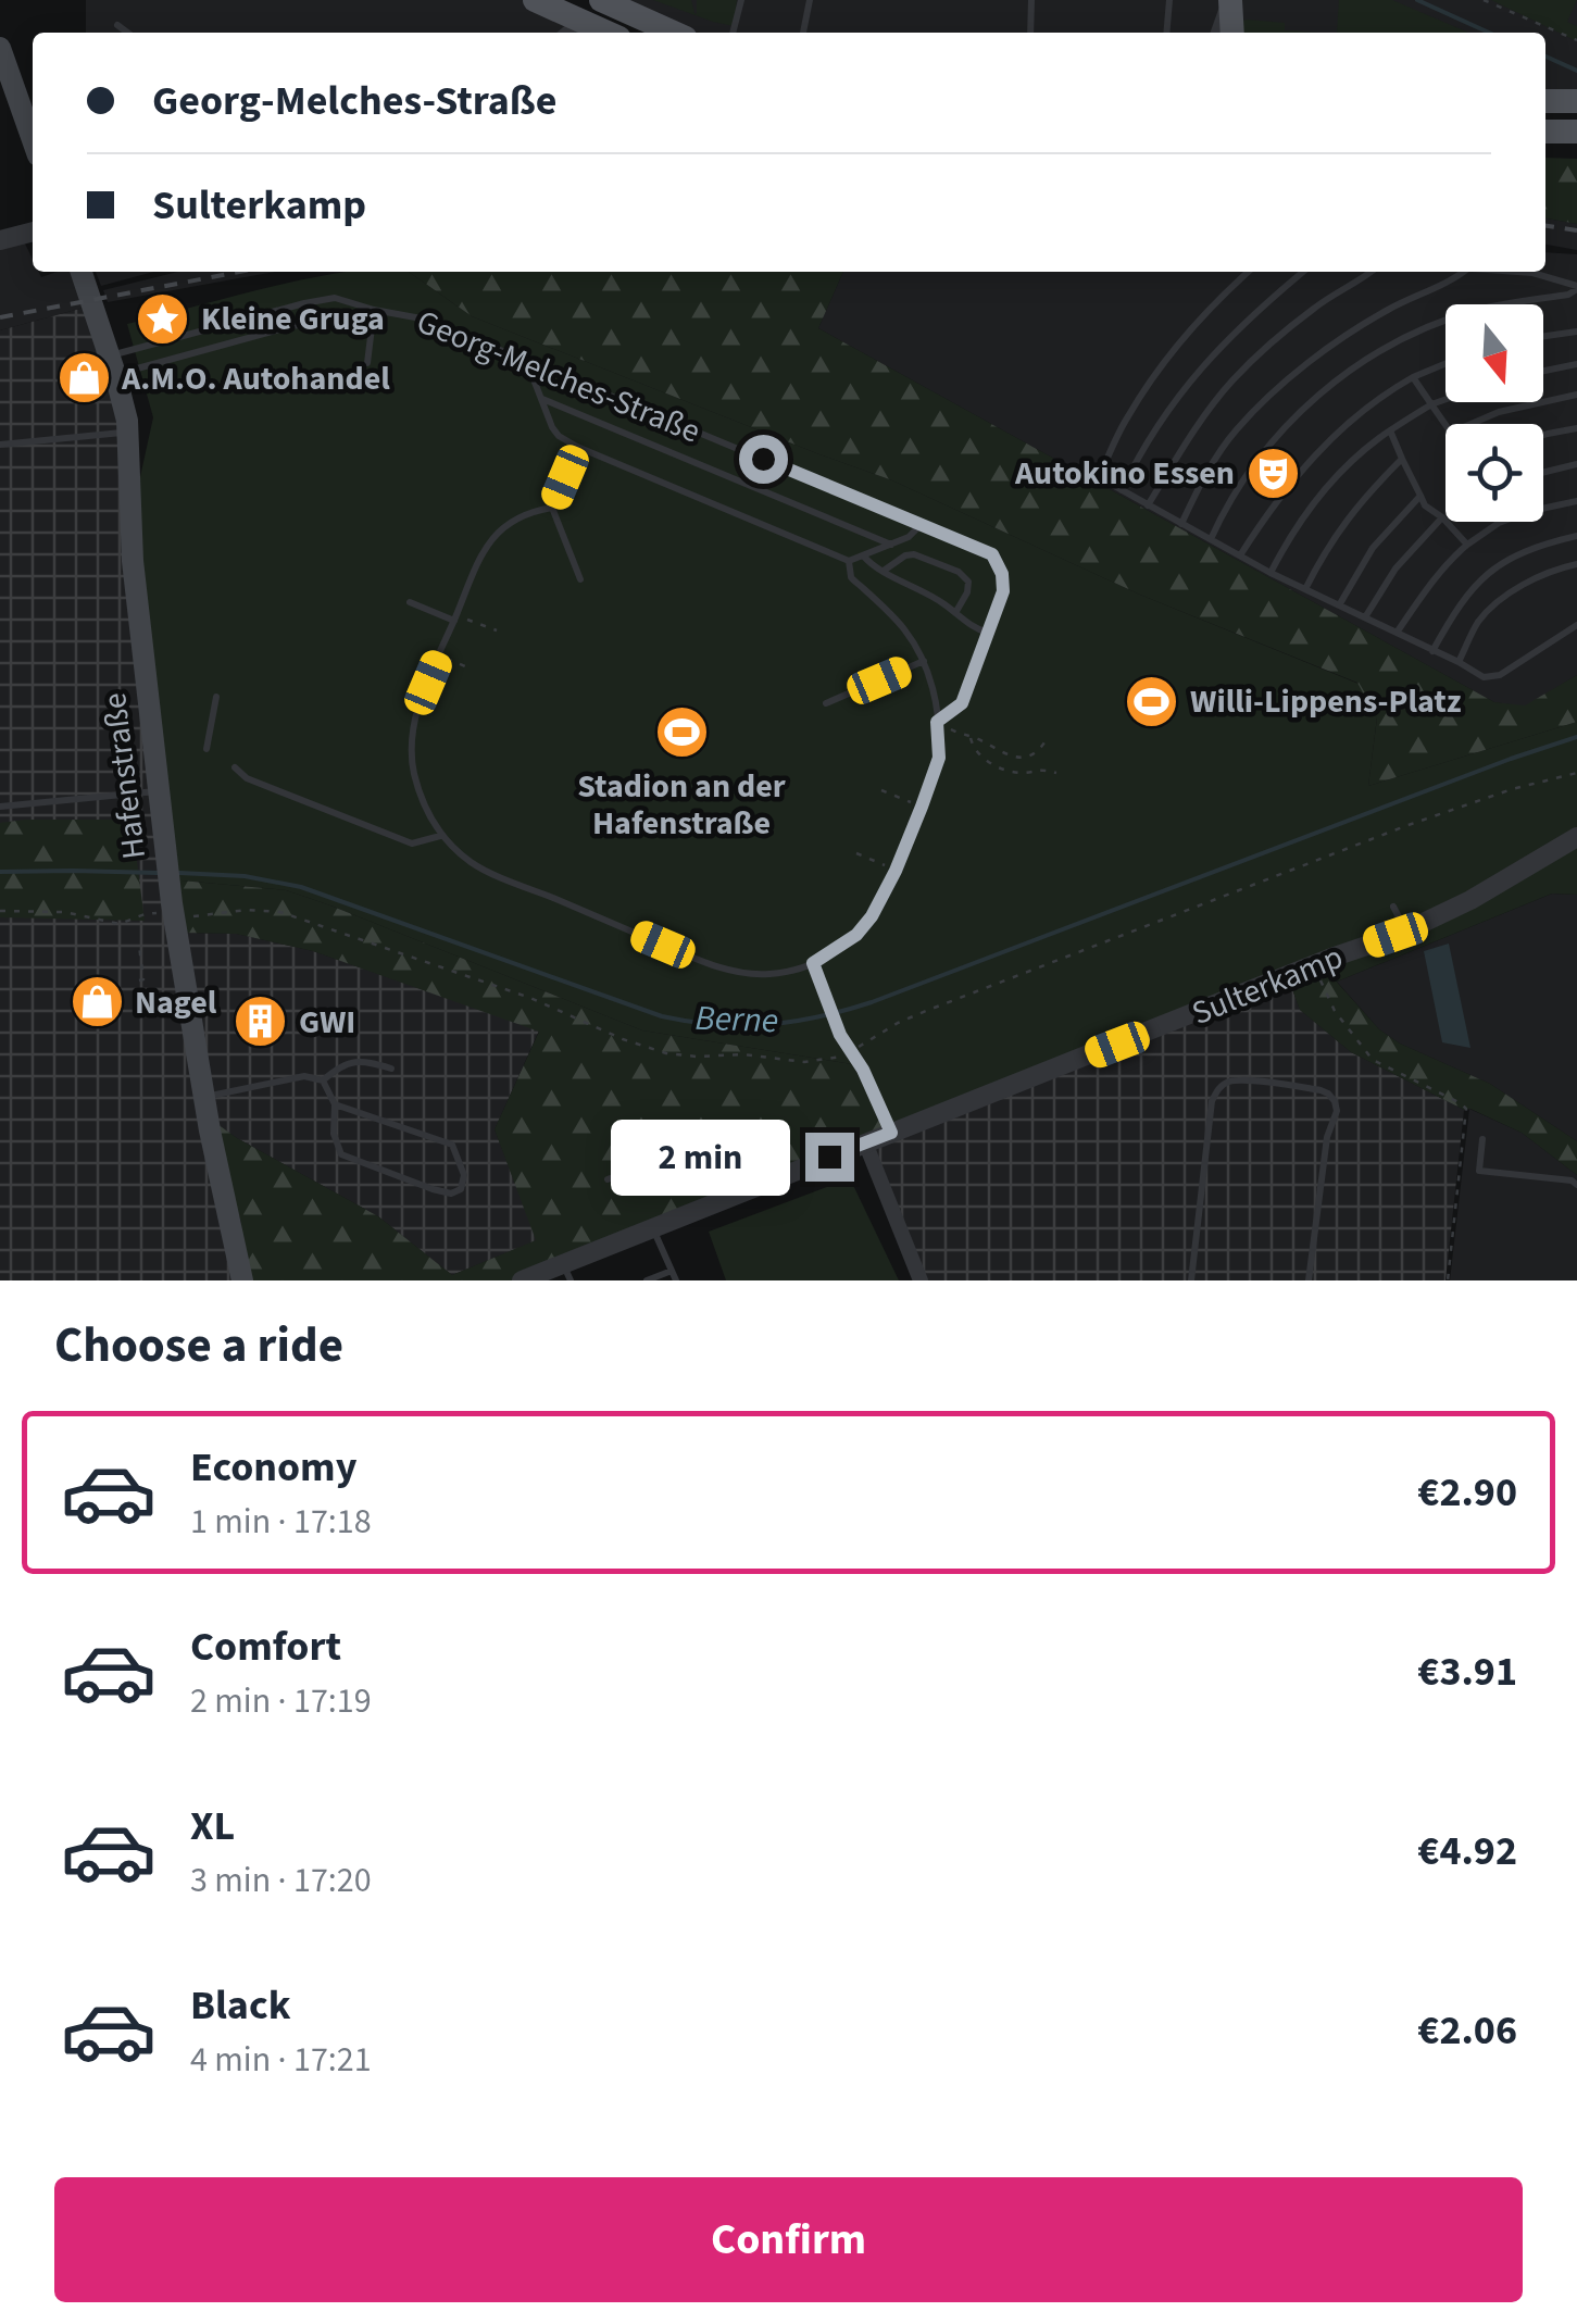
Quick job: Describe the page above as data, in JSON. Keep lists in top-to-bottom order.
{
  "streets": {
    "main road": ["Hafenstraße"],
    "street": ["Sulterkamp"],
    "lane": ["Georg-Melches-Straße"]
  },
  "crossings": [
    ["Georg-Melches-Straße", "Hafenstraße"]
  ],
  "water": ["Berne"],
  "places": {
    "place": ["Kleine Gruga"],
    "shop": ["A.M.O. Autohandel", "Nagel"],
    "theatre": ["Autokino Essen"],
    "sports": ["Willi-Lippens-Platz", "Stadion an der Hafenstraße"],
    "building": ["GWI"]
  },
  "north": "bottom",
  "page": {
    "banner": ["Georg-Melches-Straße", "Sulterkamp"],
    "bubble": "2 min",
    "heading": "Choose a ride",
    "list": [
      {
        "name": "Economy",
        "note": "1 min · 17:18",
        "value": "€2.90"
      },
      {
        "name": "Comfort",
        "note": "2 min · 17:19",
        "value": "€3.91"
      },
      {
        "name": "XL",
        "note": "3 min · 17:20",
        "value": "€4.92"
      },
      {
        "name": "Black",
        "note": "4 min · 17:21",
        "value": "€2.06"
      }
    ],
    "buttons": "Confirm"
  }
}
